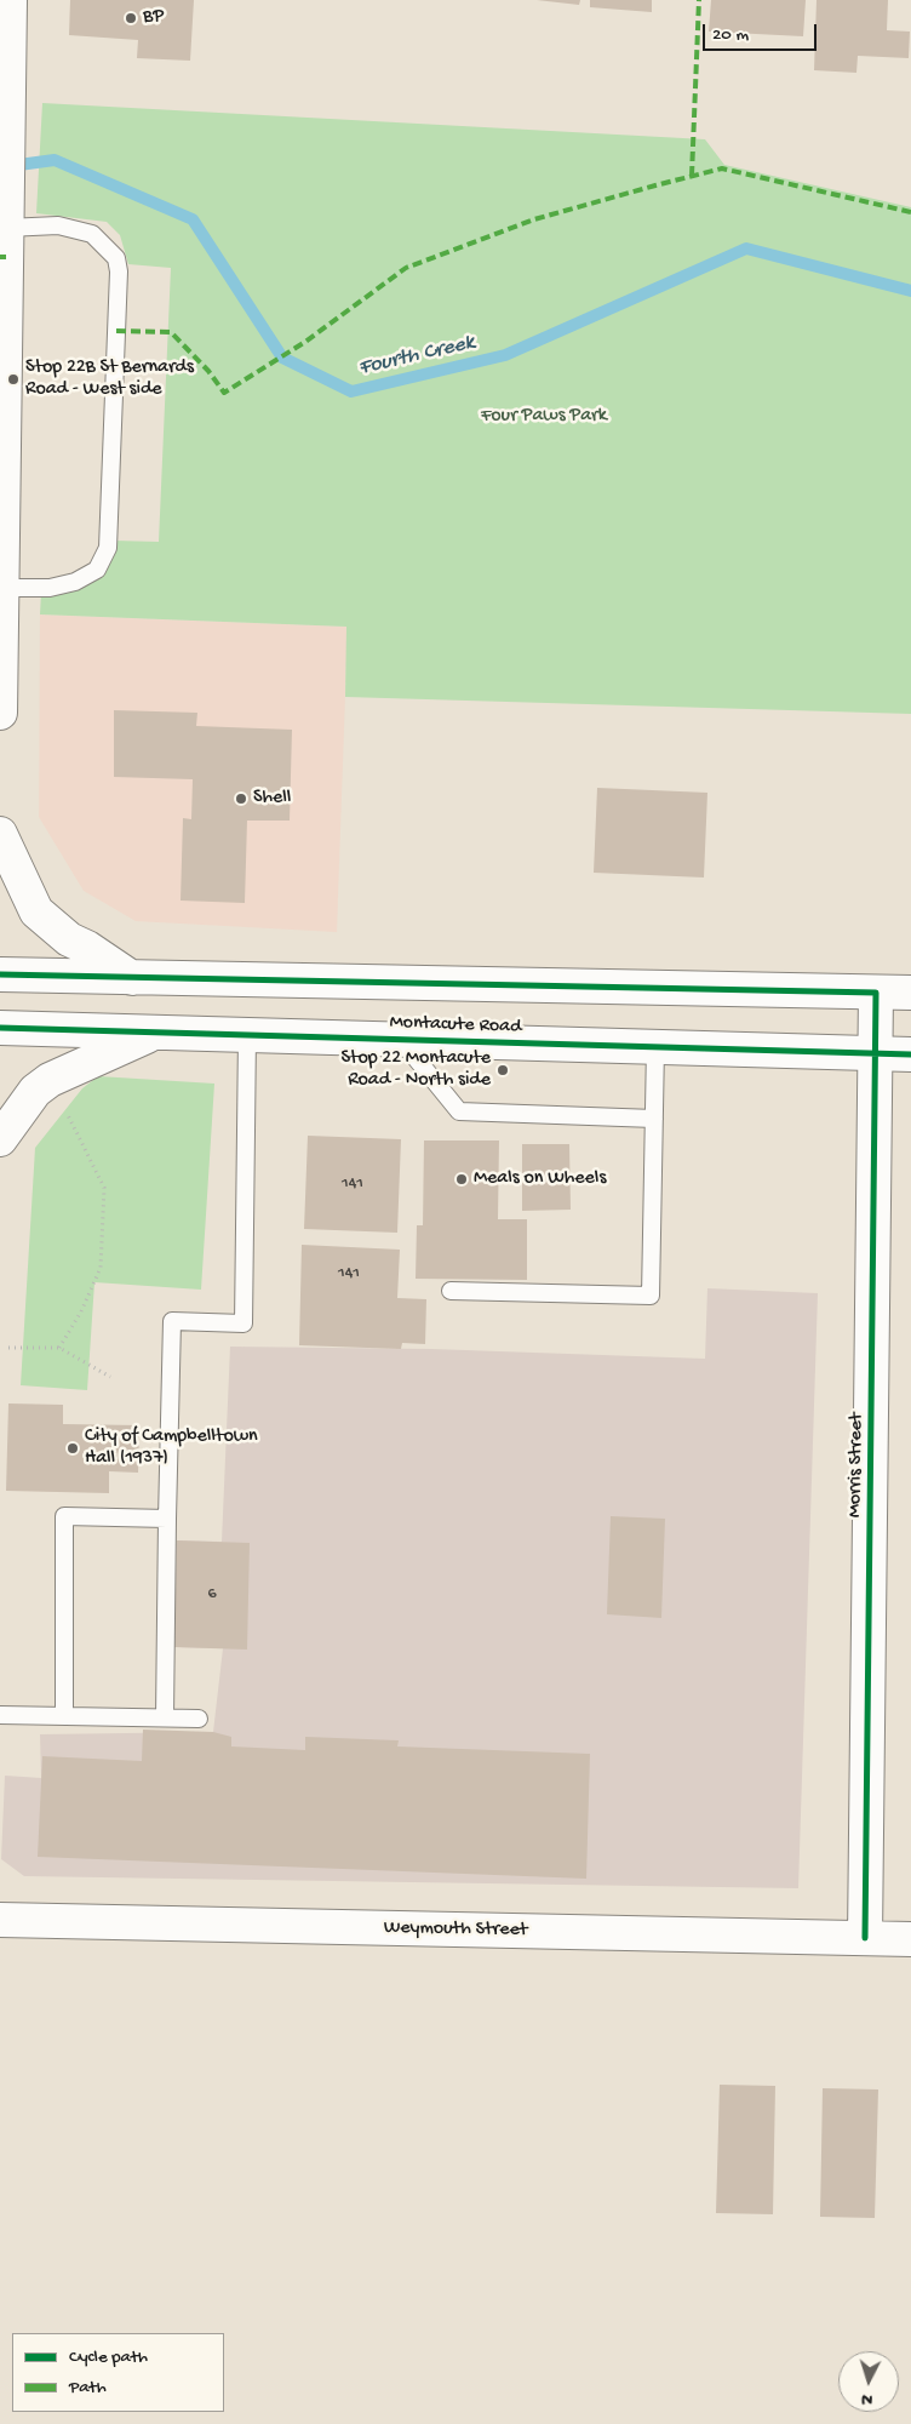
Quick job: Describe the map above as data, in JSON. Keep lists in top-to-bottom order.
{
  "streets": {
    "main road": ["Montacute Road", "Morris Street", "Weymouth Street"]
  },
  "crossings": [
    ["Montacute Road", "Morris Street"],
    ["Morris Street", "Weymouth Street"]
  ],
  "water": ["Fourth Creek"],
  "parks": ["Four Paws Park"],
  "places": [
    "BP",
    "Stop 22B St Bernards Road - West side",
    "Shell",
    "Stop 22 Montacute Road - North side",
    "Meals on Wheels",
    "City of Campbelltown Hall (1937)"
  ],
  "house_numbers": ["141", "141", "6"],
  "legend": ["Cycle path", "Path"],
  "scale_bar": "20 m",
  "north": "bottom"
}
